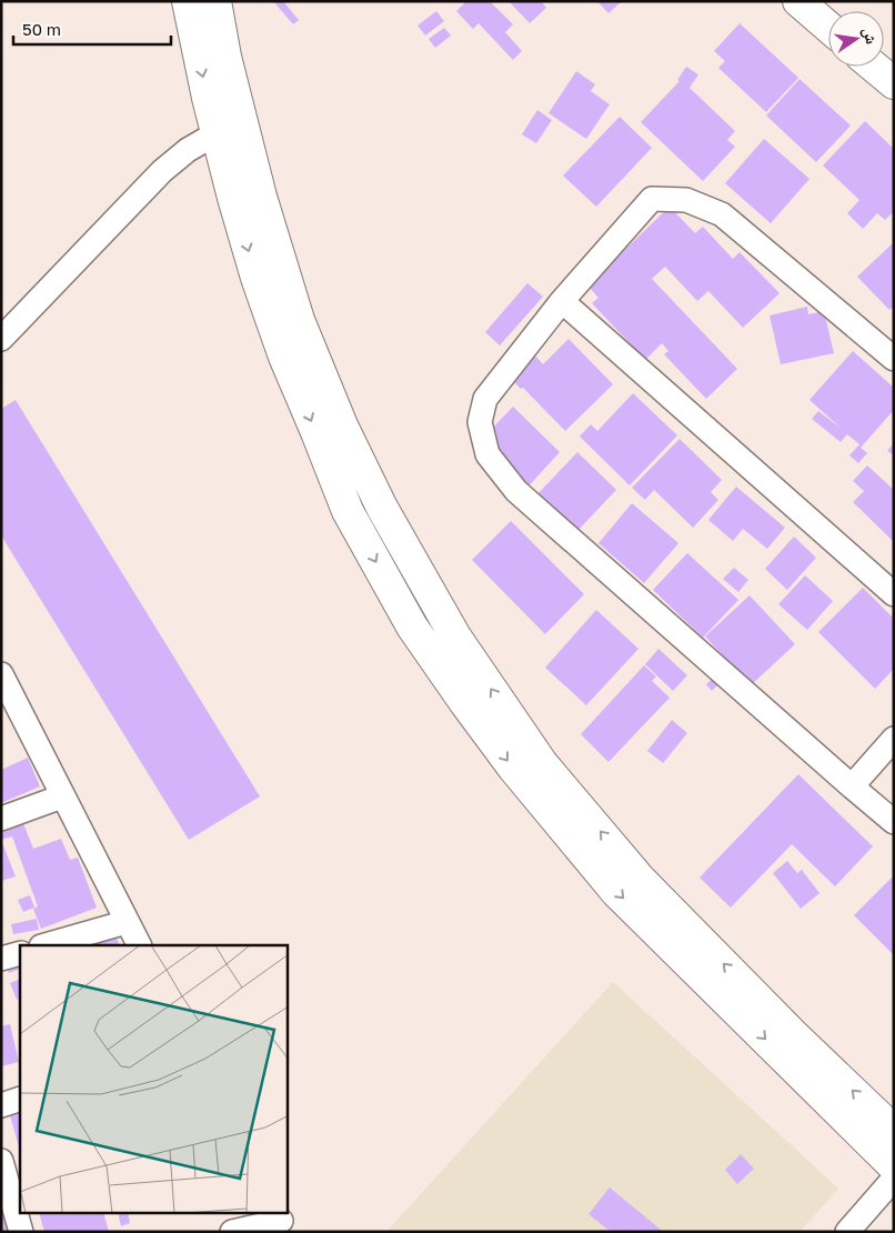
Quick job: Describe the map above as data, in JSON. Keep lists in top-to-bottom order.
{
  "scale_bar": "50 m",
  "north": "right"
}
